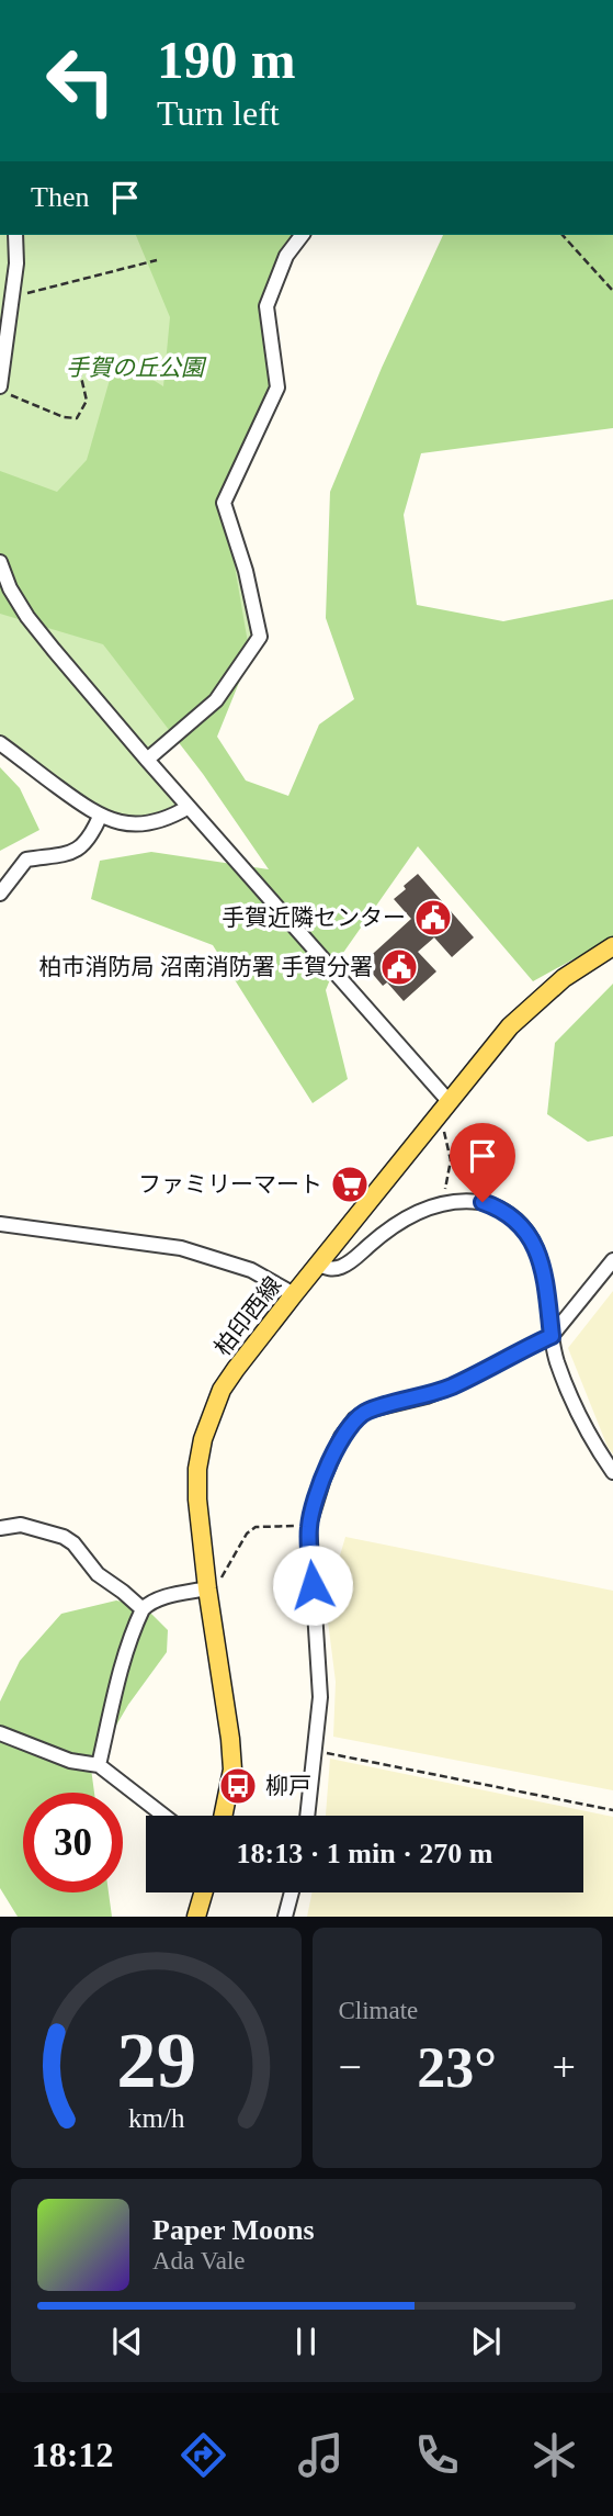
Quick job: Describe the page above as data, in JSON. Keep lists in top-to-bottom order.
{
  "streets": {
    "main road": ["柏印西線"]
  },
  "parks": ["手賀の丘公園"],
  "places": {
    "public building": ["手賀近隣センター", "柏市消防局 沼南消防署 手賀分署"],
    "supermarket": ["ファミリーマート"],
    "bus stop": ["柳戸"]
  },
  "page": {
    "turn": ["190 m", "Turn left"],
    "then": "Then",
    "limit": "30",
    "trip": "18:13 · 1 min · 270 m",
    "tile": "Climate",
    "heat": ["−", "23°", "+"],
    "song": ["Paper Moons", "Ada Vale"],
    "tabs": "18:12",
    "gauge": ["29", "km/h"]
  }
}
